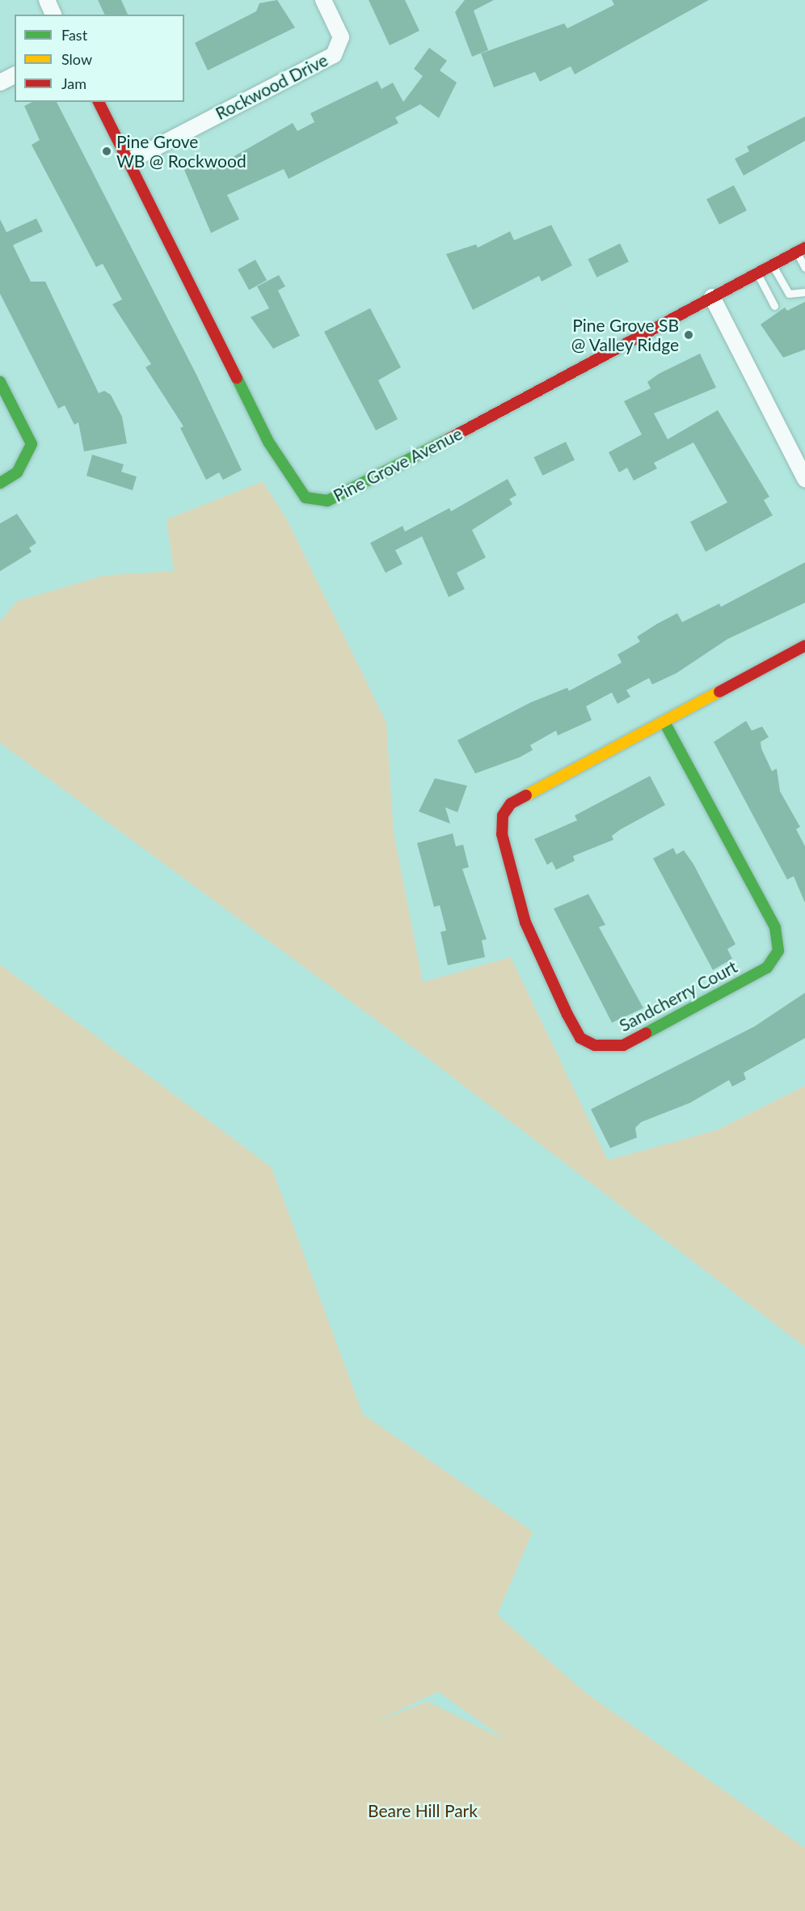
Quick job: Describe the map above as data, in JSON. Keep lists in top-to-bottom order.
{
  "streets": {
    "street": ["Rockwood Drive", "Pine Grove Avenue", "Sandcherry Court"]
  },
  "crossings": [
    ["Rockwood Drive", "Pine Grove Avenue"]
  ],
  "parks": ["Beare Hill Park"],
  "places": ["Pine Grove WB @ Rockwood", "Pine Grove SB @ Valley Ridge"],
  "legend": ["Fast", "Slow", "Jam"]
}
